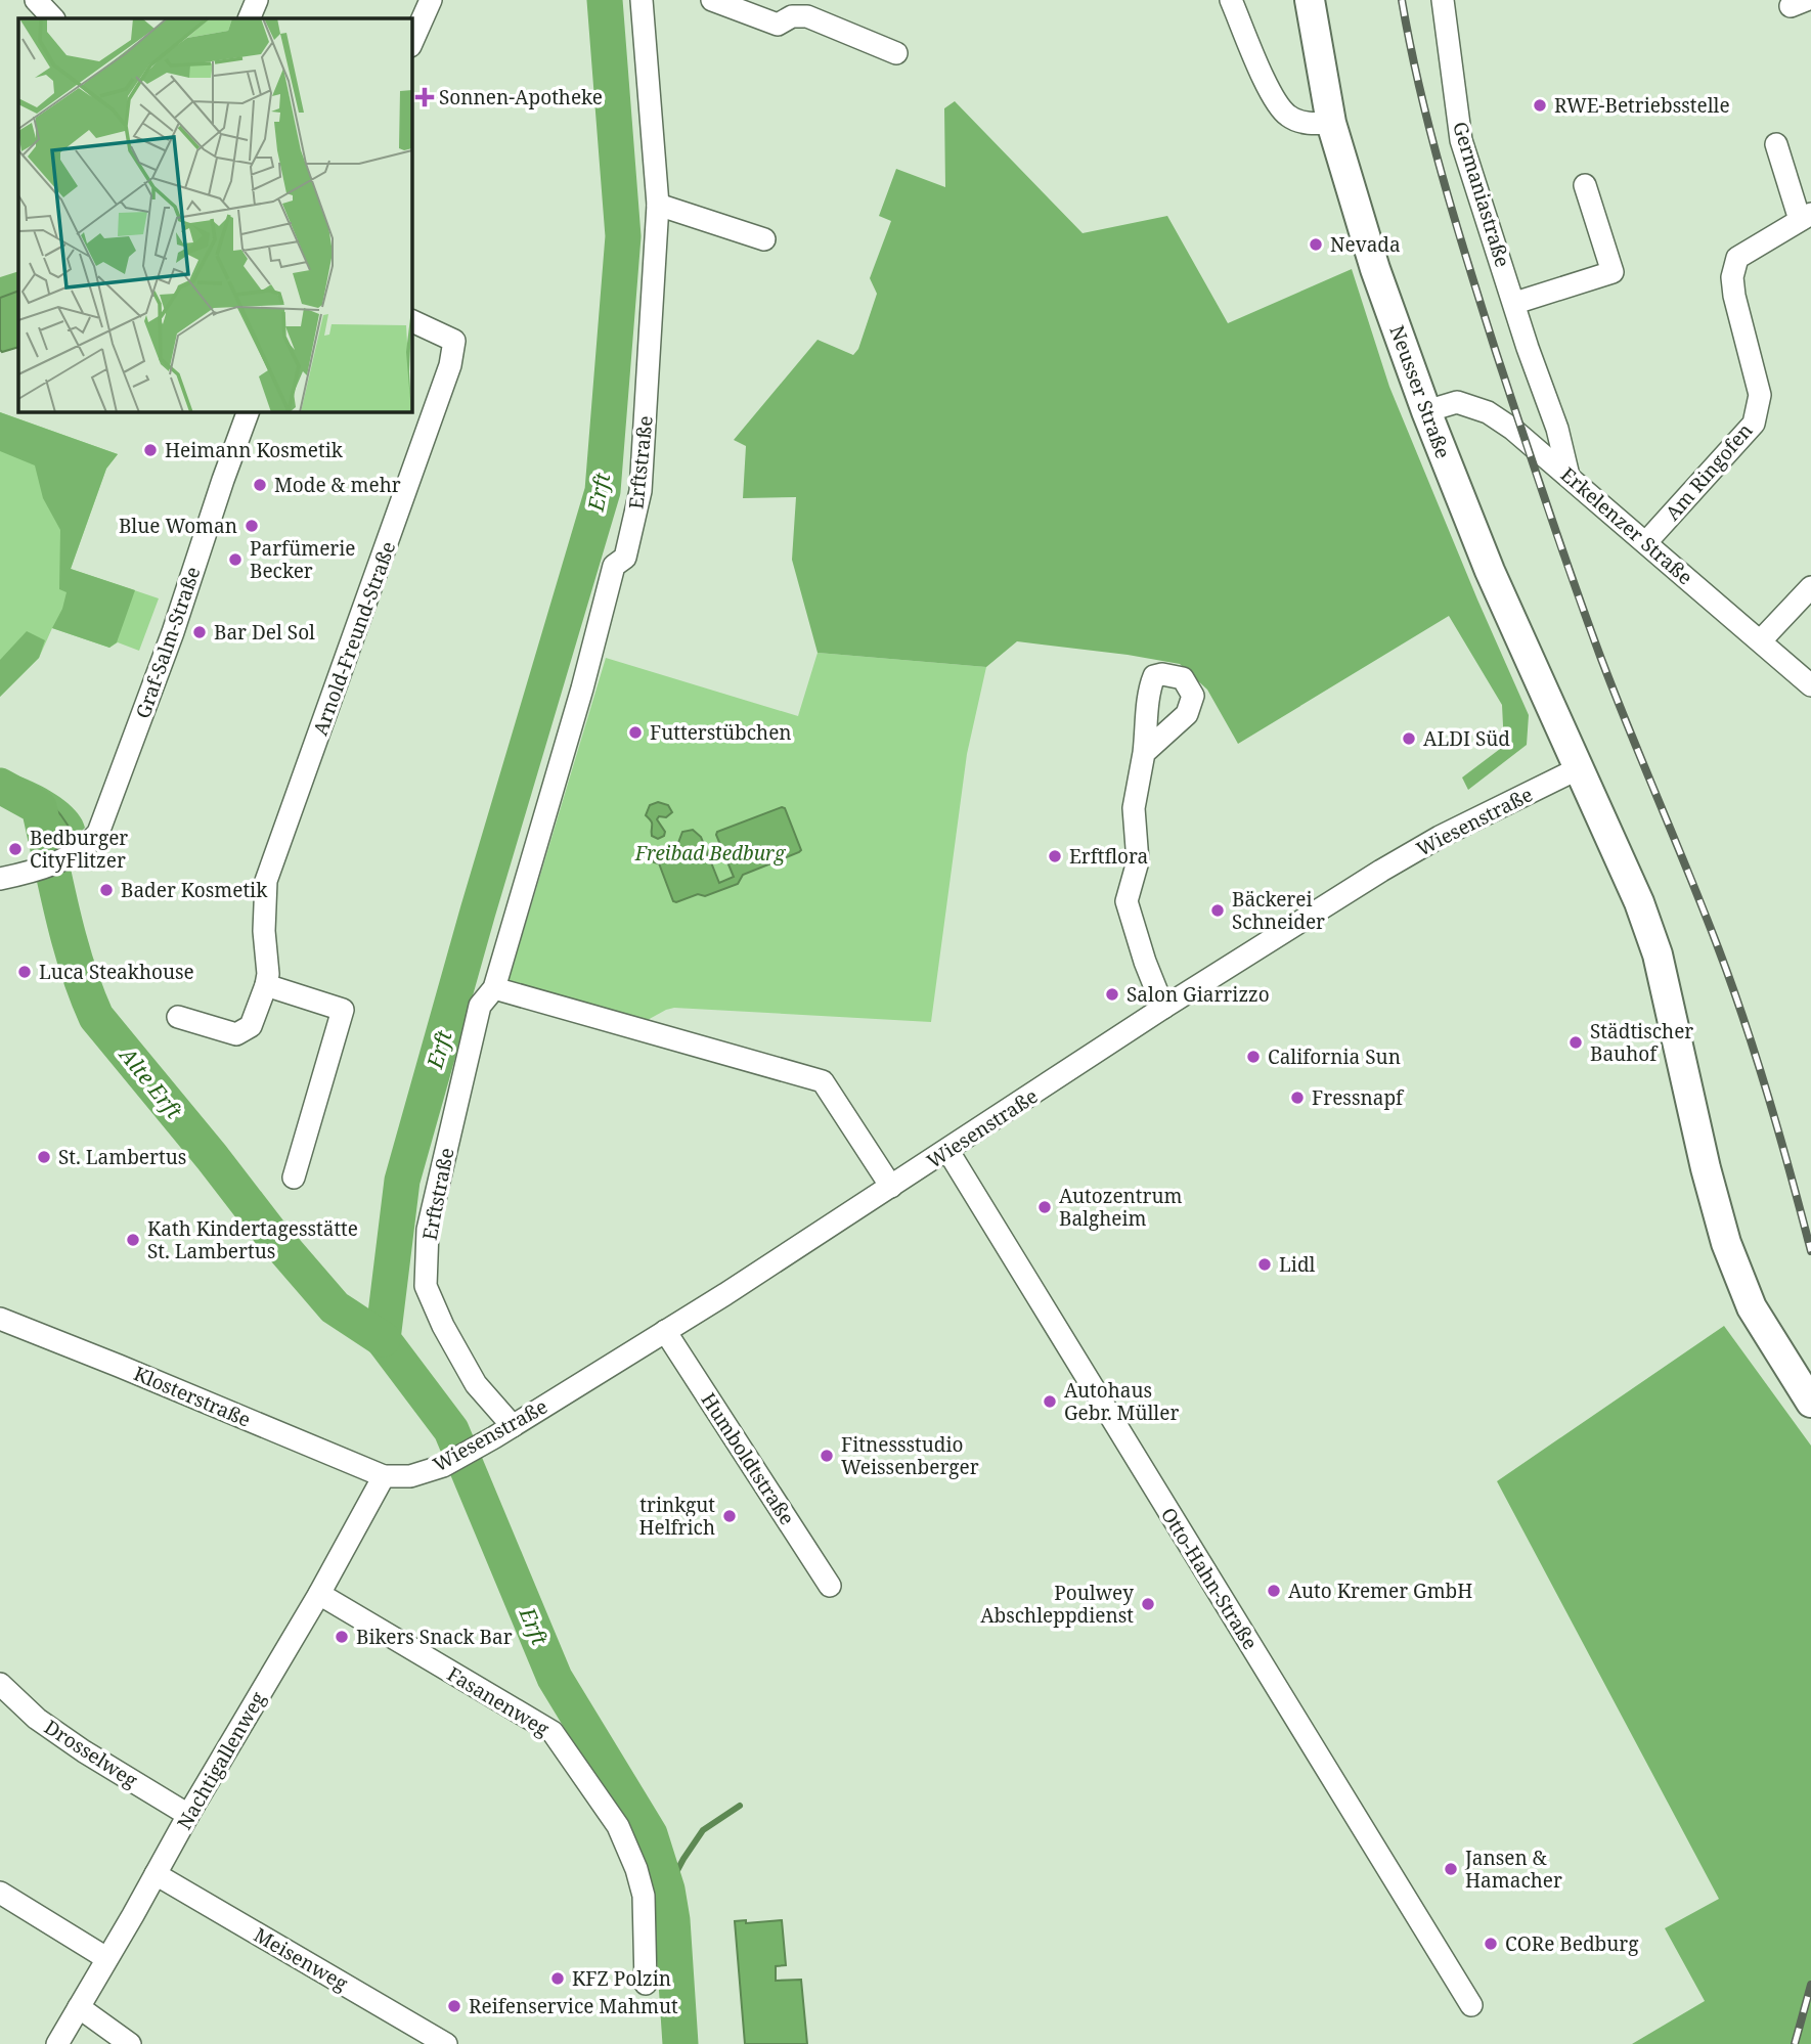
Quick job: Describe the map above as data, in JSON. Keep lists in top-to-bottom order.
{
  "streets": {
    "street": [
      "Germaniastraße",
      "Neusser Straße",
      "Erftstraße",
      "Am Ringofen",
      "Erkelenzer Straße",
      "Arnold-Freund-Straße",
      "Graf-Salm-Straße",
      "Wiesenstraße",
      "Klosterstraße",
      "Humboldtstraße",
      "Otto-Hahn-Straße",
      "Fasanenweg",
      "Drosselweg",
      "Nachtigallenweg",
      "Meisenweg"
    ]
  },
  "crossings": [
    ["Germaniastraße", "Erkelenzer Straße"],
    ["Neusser Straße", "Erkelenzer Straße"],
    ["Neusser Straße", "Wiesenstraße"],
    ["Erftstraße", "Wiesenstraße"],
    ["Am Ringofen", "Erkelenzer Straße"],
    ["Wiesenstraße", "Klosterstraße"],
    ["Wiesenstraße", "Humboldtstraße"],
    ["Wiesenstraße", "Otto-Hahn-Straße"],
    ["Wiesenstraße", "Nachtigallenweg"],
    ["Klosterstraße", "Nachtigallenweg"],
    ["Fasanenweg", "Nachtigallenweg"],
    ["Drosselweg", "Nachtigallenweg"],
    ["Nachtigallenweg", "Meisenweg"]
  ],
  "water": ["Erft", "Alte Erft"],
  "parks": ["Freibad Bedburg"],
  "places": {
    "health": ["Sonnen-Apotheke"],
    "other": [
      "RWE-Betriebsstelle",
      "Nevada",
      "Heimann Kosmetik",
      "Mode & mehr",
      "Blue Woman",
      "Parfümerie Becker",
      "Bar Del Sol",
      "Futterstübchen",
      "ALDI Süd",
      "Bedburger CityFlitzer",
      "Erftflora",
      "Bader Kosmetik",
      "Bäckerei Schneider",
      "Luca Steakhouse",
      "Salon Giarrizzo",
      "Städtischer Bauhof",
      "California Sun",
      "Fressnapf",
      "St. Lambertus",
      "Autozentrum Balgheim",
      "Kath Kindertagesstätte St. Lambertus",
      "Lidl",
      "Autohaus Gebr. Müller",
      "Fitnessstudio Weissenberger",
      "trinkgut Helfrich",
      "Auto Kremer GmbH",
      "Poulwey Abschleppdienst",
      "Bikers Snack Bar",
      "Jansen & Hamacher",
      "CORe Bedburg",
      "KFZ Polzin",
      "Reifenservice Mahmut"
    ]
  }
}
